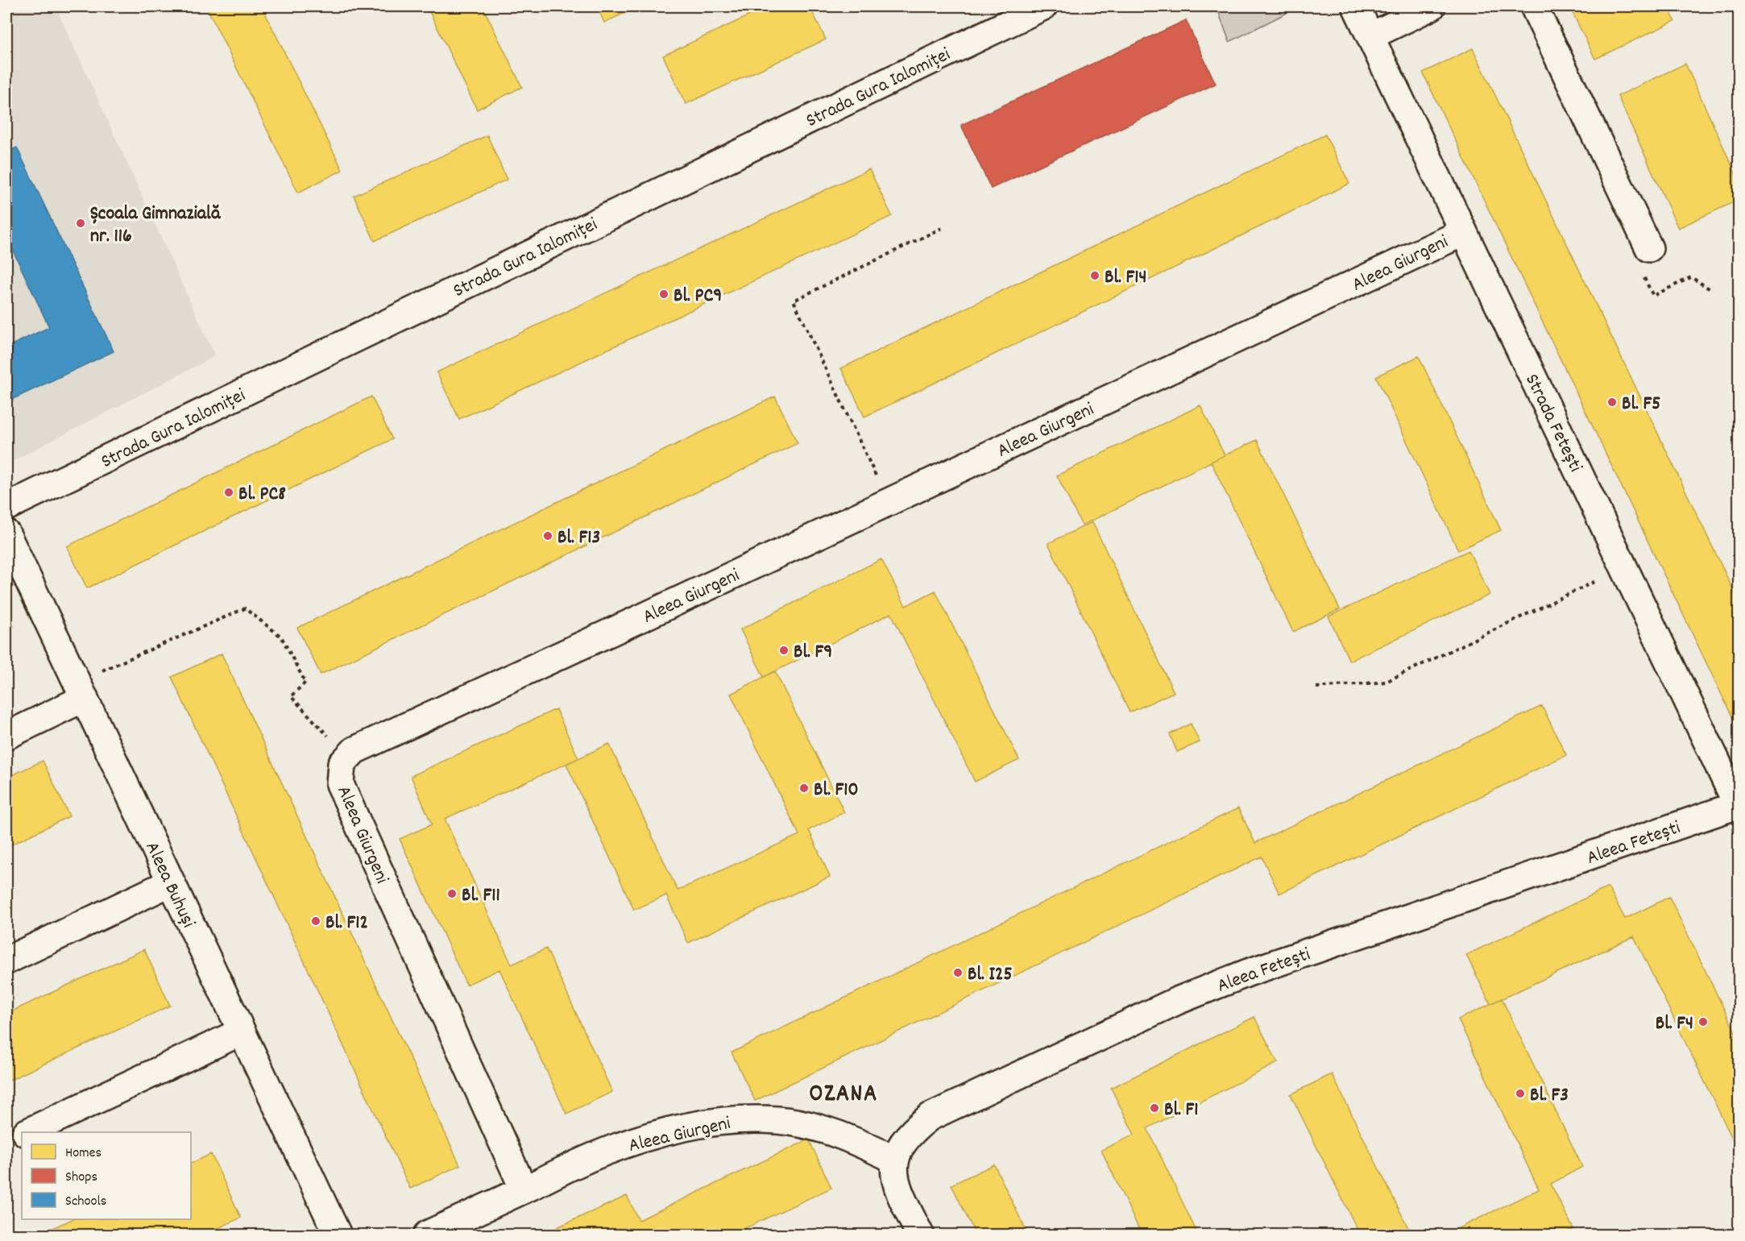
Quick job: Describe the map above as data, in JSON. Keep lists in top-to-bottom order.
{
  "streets": {
    "street": [
      "Strada Gura Ialomiței",
      "Aleea Giurgeni",
      "Strada Fetești",
      "Aleea Fetești",
      "Aleea Buhuși"
    ]
  },
  "crossings": [
    ["Aleea Giurgeni", "Strada Fetești"],
    ["Aleea Giurgeni", "Aleea Fetești"],
    ["Strada Fetești", "Aleea Fetești"]
  ],
  "districts": ["OZANA"],
  "places": [
    "Școala Gimnazială nr. 116",
    "Bl. F14",
    "Bl. PC9",
    "Bl. F5",
    "Bl. PC8",
    "Bl. F13",
    "Bl. F9",
    "Bl. F10",
    "Bl. F11",
    "Bl. F12",
    "Bl. I25",
    "Bl. F4",
    "Bl. F3",
    "Bl. F1"
  ],
  "legend": ["Homes", "Shops", "Schools"]
}
